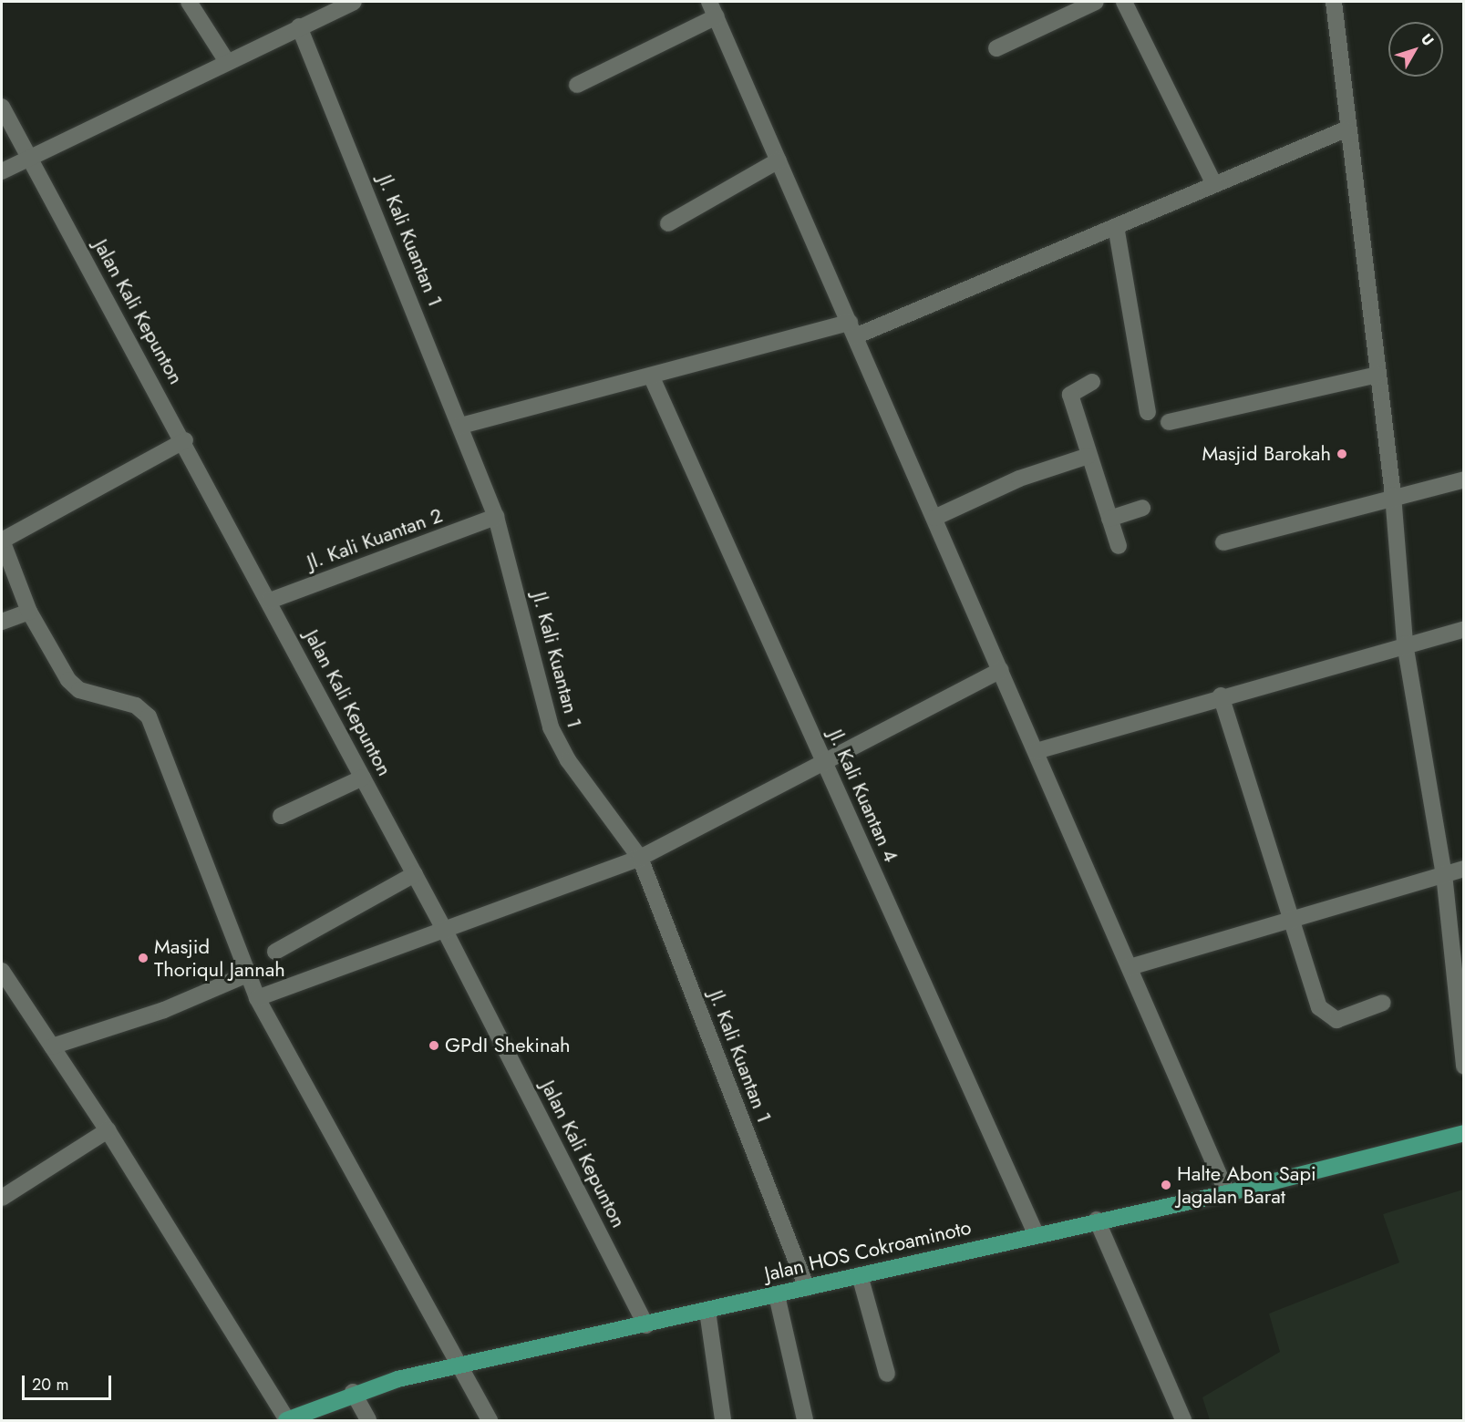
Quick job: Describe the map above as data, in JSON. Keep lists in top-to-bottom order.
{
  "streets": {
    "main road": ["Jalan HOS Cokroaminoto"],
    "street": [
      "Jl. Kali Kuantan 1",
      "Jalan Kali Kepunton",
      "Jl. Kali Kuantan 2",
      "Jl. Kali Kuantan 4"
    ]
  },
  "crossings": [
    ["Jl. Kali Kuantan 1", "Jl. Kali Kuantan 2"],
    ["Jl. Kali Kuantan 1", "Jalan HOS Cokroaminoto"],
    ["Jalan Kali Kepunton", "Jl. Kali Kuantan 2"],
    ["Jalan Kali Kepunton", "Jalan HOS Cokroaminoto"],
    ["Jl. Kali Kuantan 4", "Jalan HOS Cokroaminoto"]
  ],
  "places": [
    "Masjid Barokah",
    "Masjid Thoriqul Jannah",
    "GPdI Shekinah",
    "Halte Abon Sapi Jagalan Barat"
  ],
  "scale_bar": "20 m",
  "north": "top right"
}
